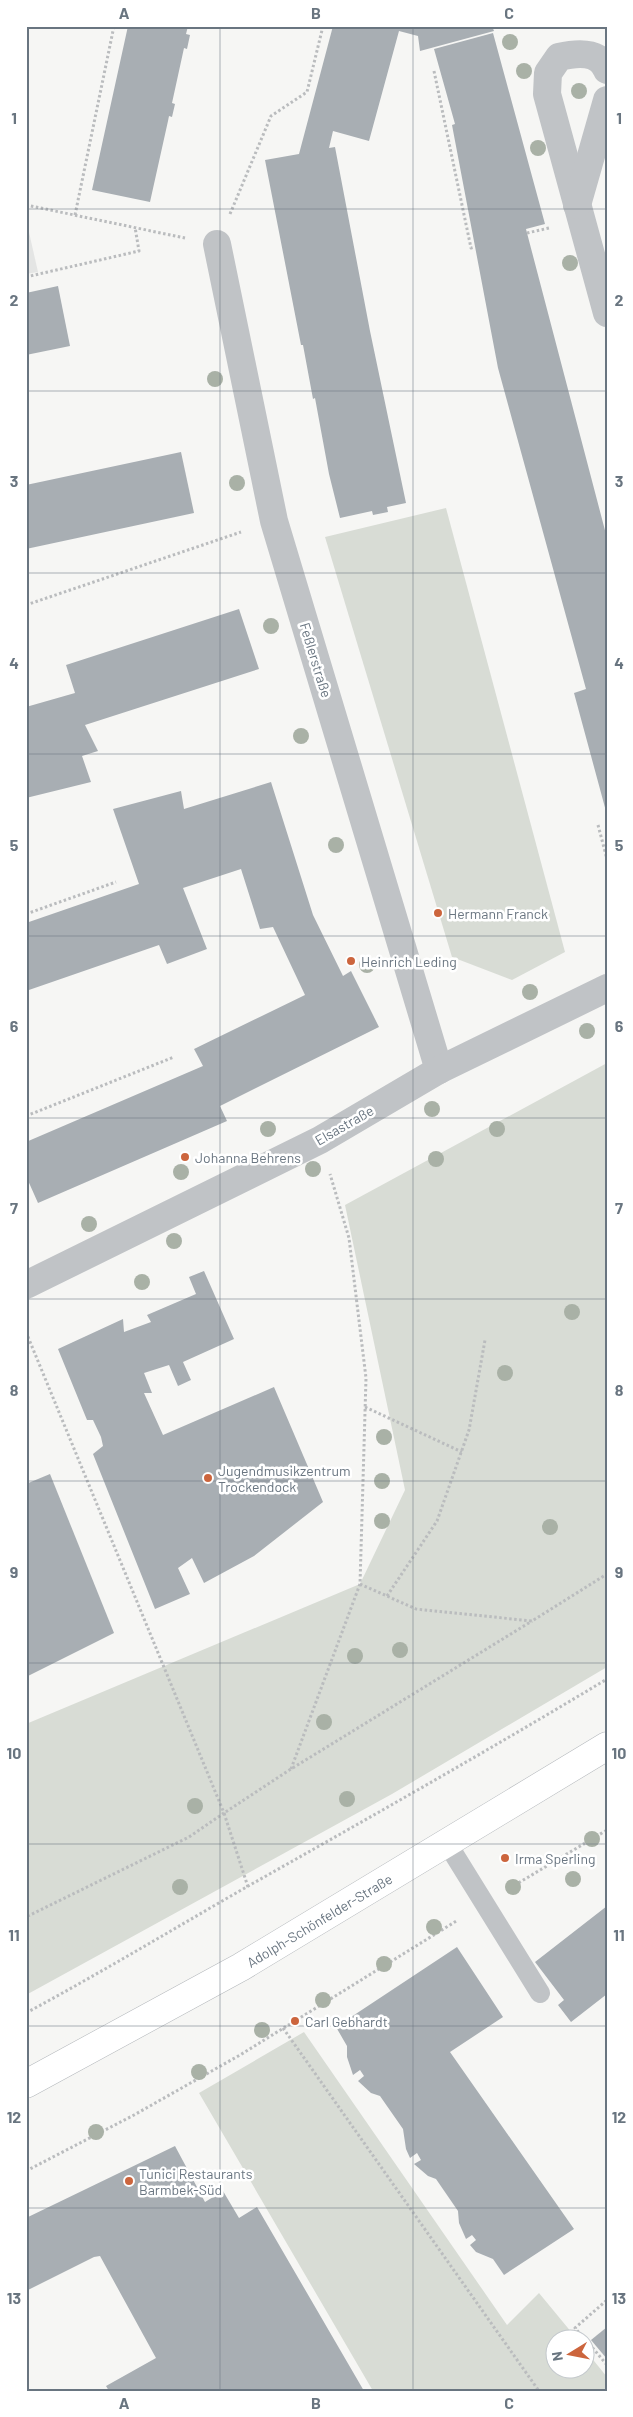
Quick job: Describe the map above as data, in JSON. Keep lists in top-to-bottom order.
{
  "streets": {
    "main road": ["Adolph-Schönfelder-Straße"],
    "street": ["Feßlerstraße", "Elsastraße"]
  },
  "crossings": [
    ["Feßlerstraße", "Elsastraße"]
  ],
  "places": [
    "Hermann Franck",
    "Heinrich Leding",
    "Johanna Behrens",
    "Jugendmusikzentrum Trockendock",
    "Irma Sperling",
    "Carl Gebhardt",
    "Tunici Restaurants Barmbek-Süd"
  ],
  "north": "left",
  "grid": {
    "columns": ["A", "B", "C"],
    "rows": [
      "1",
      "2",
      "3",
      "4",
      "5",
      "6",
      "7",
      "8",
      "9",
      "10",
      "11",
      "12",
      "13"
    ]
  }
}
